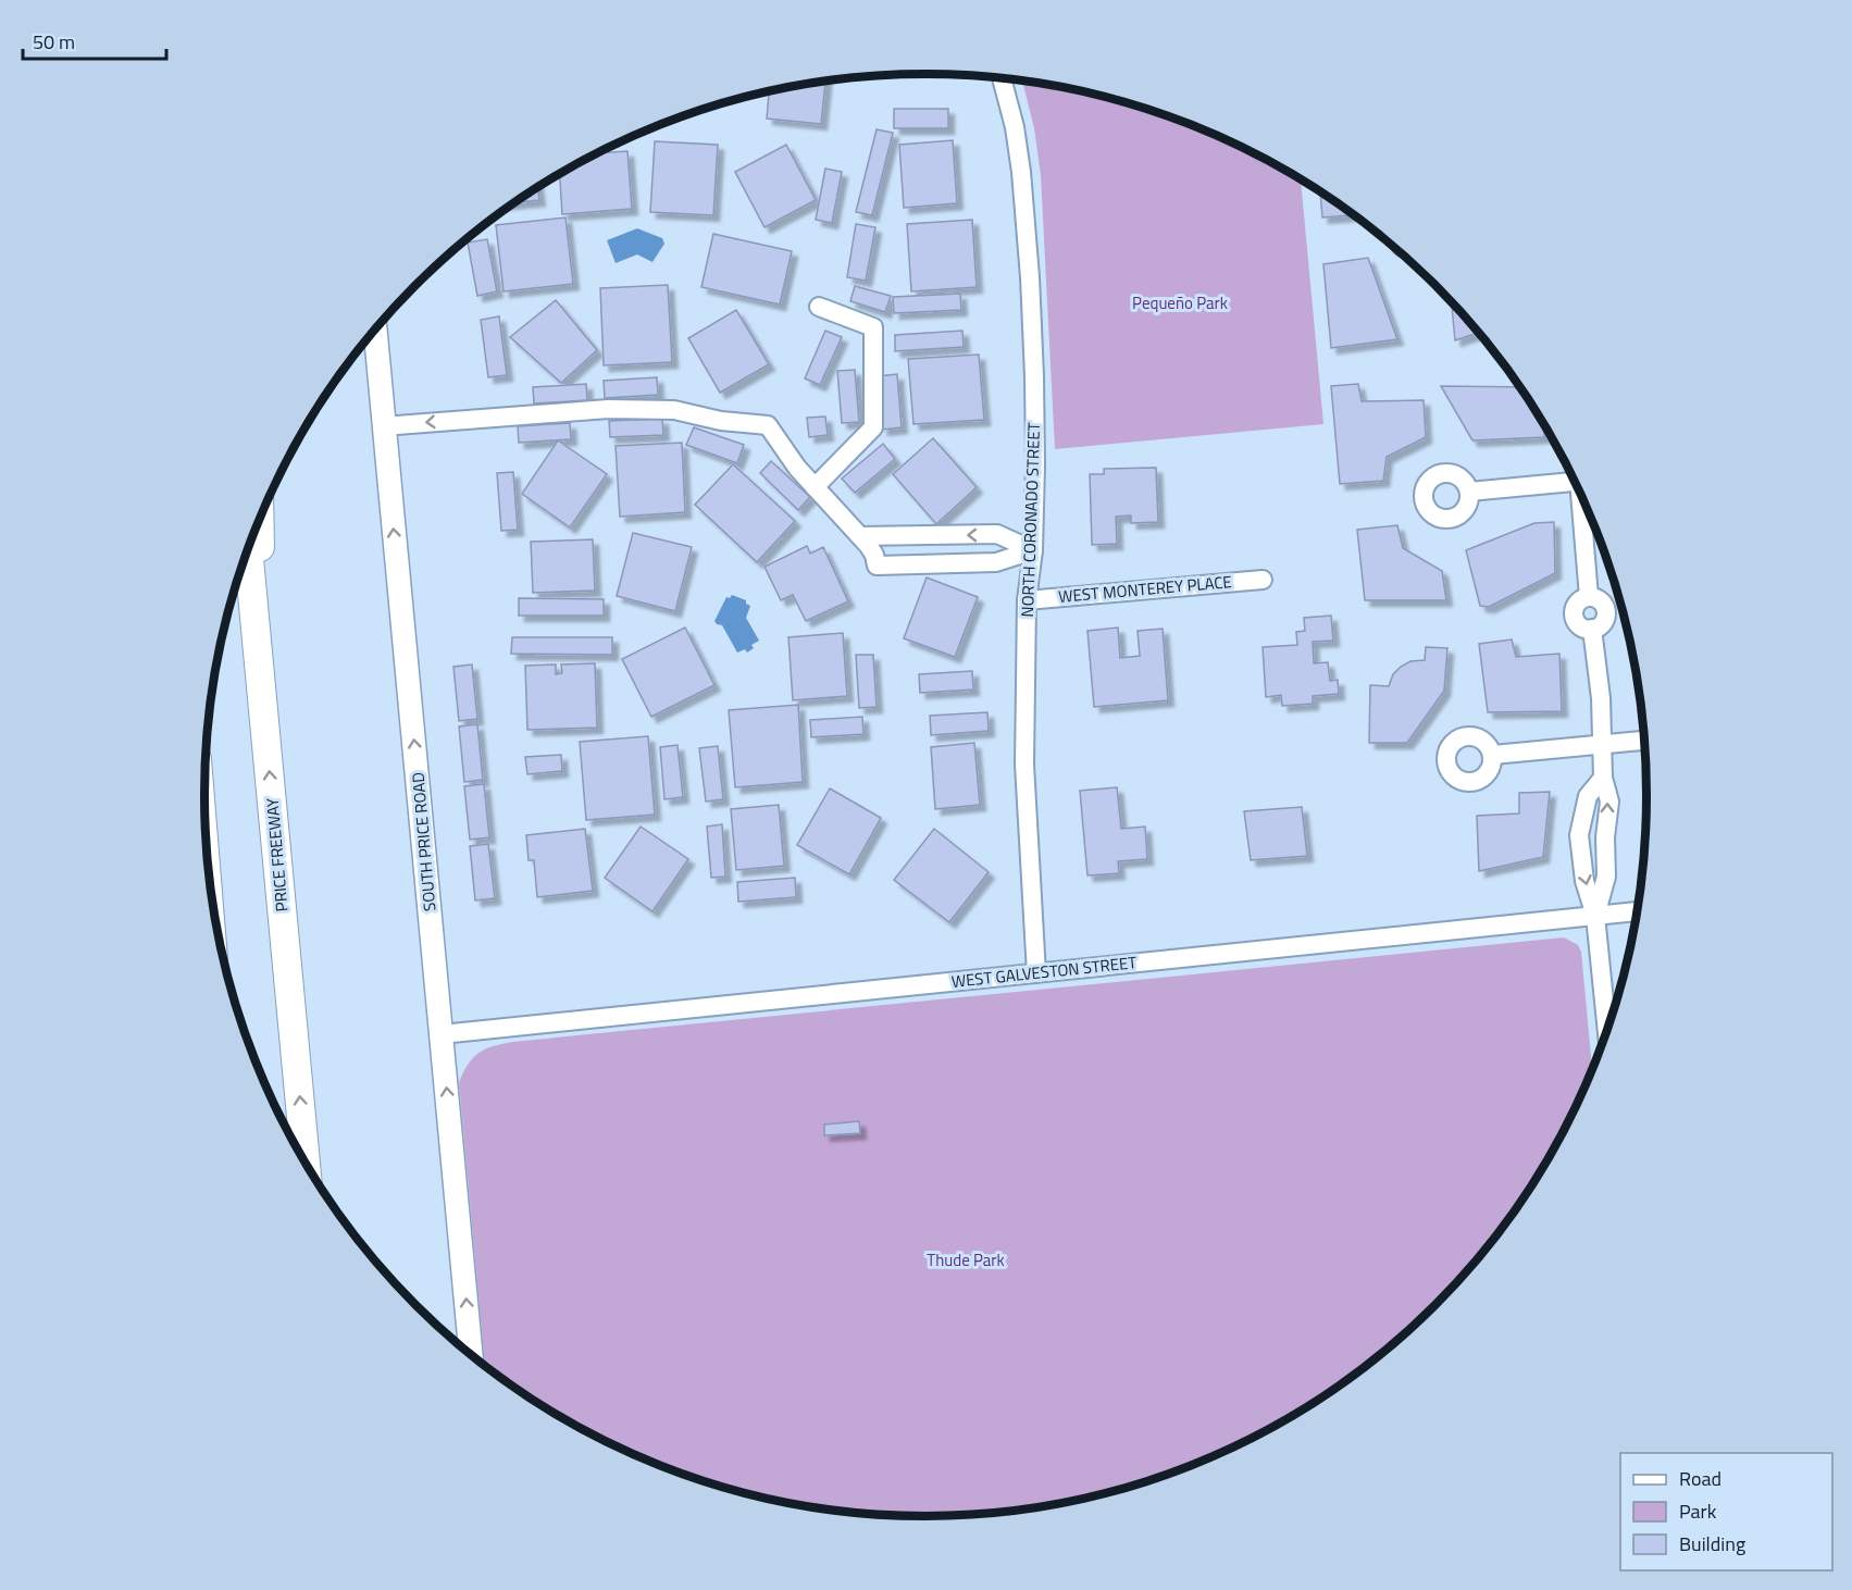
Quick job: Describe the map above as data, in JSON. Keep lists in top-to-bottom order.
{
  "streets": {
    "highway": ["PRICE FREEWAY"],
    "main road": ["SOUTH PRICE ROAD"],
    "street": ["NORTH CORONADO STREET", "WEST MONTEREY PLACE", "WEST GALVESTON STREET"]
  },
  "crossings": [
    ["NORTH CORONADO STREET", "WEST MONTEREY PLACE"],
    ["NORTH CORONADO STREET", "WEST GALVESTON STREET"],
    ["SOUTH PRICE ROAD", "WEST GALVESTON STREET"]
  ],
  "one_way": ["SOUTH PRICE ROAD", "PRICE FREEWAY"],
  "parks": ["Pequeño Park", "Thude Park"],
  "legend": ["Road", "Park", "Building"],
  "scale_bar": "50 m"
}
